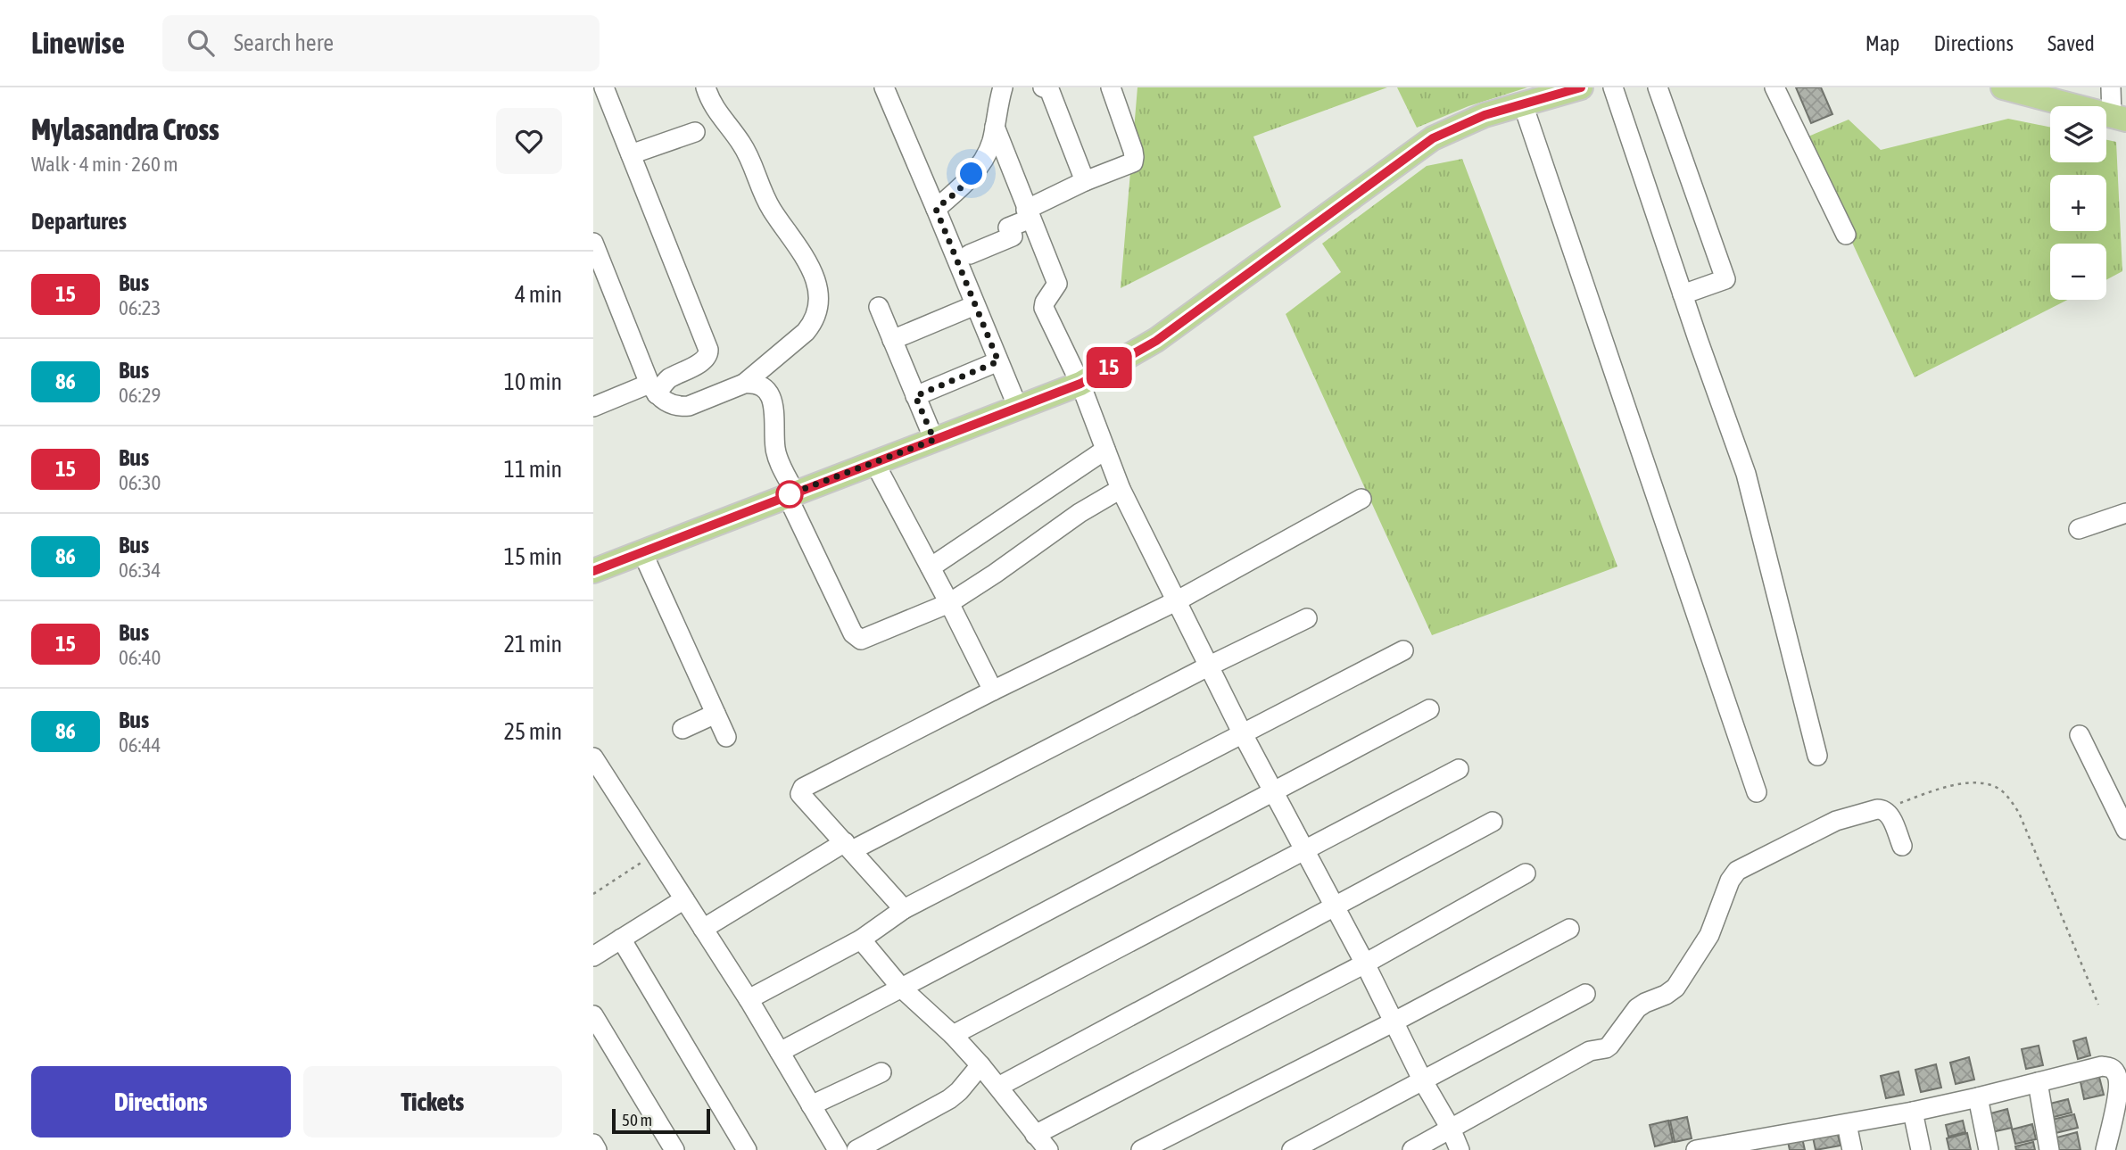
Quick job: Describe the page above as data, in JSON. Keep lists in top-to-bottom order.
{
  "lines": ["bus line 15"],
  "scale_bar": "50 m",
  "page": {
    "header": "Linewise",
    "search": "Search here",
    "nav": ["Map", "Directions", "Saved"],
    "heading": [
      ["Mylasandra Cross", "Walk · 4 min · 260 m"],
      "Departures"
    ],
    "on_map": "15",
    "map_buttons": ["+", "−"],
    "list": [
      {
        "mark": "15",
        "name": "Bus",
        "note": "06:23",
        "value": "4 min"
      },
      {
        "mark": "86",
        "name": "Bus",
        "note": "06:29",
        "value": "10 min"
      },
      {
        "mark": "15",
        "name": "Bus",
        "note": "06:30",
        "value": "11 min"
      },
      {
        "mark": "86",
        "name": "Bus",
        "note": "06:34",
        "value": "15 min"
      },
      {
        "mark": "15",
        "name": "Bus",
        "note": "06:40",
        "value": "21 min"
      },
      {
        "mark": "86",
        "name": "Bus",
        "note": "06:44",
        "value": "25 min"
      }
    ],
    "buttons": ["Directions", "Tickets"],
    "scale": "50 m"
  }
}
